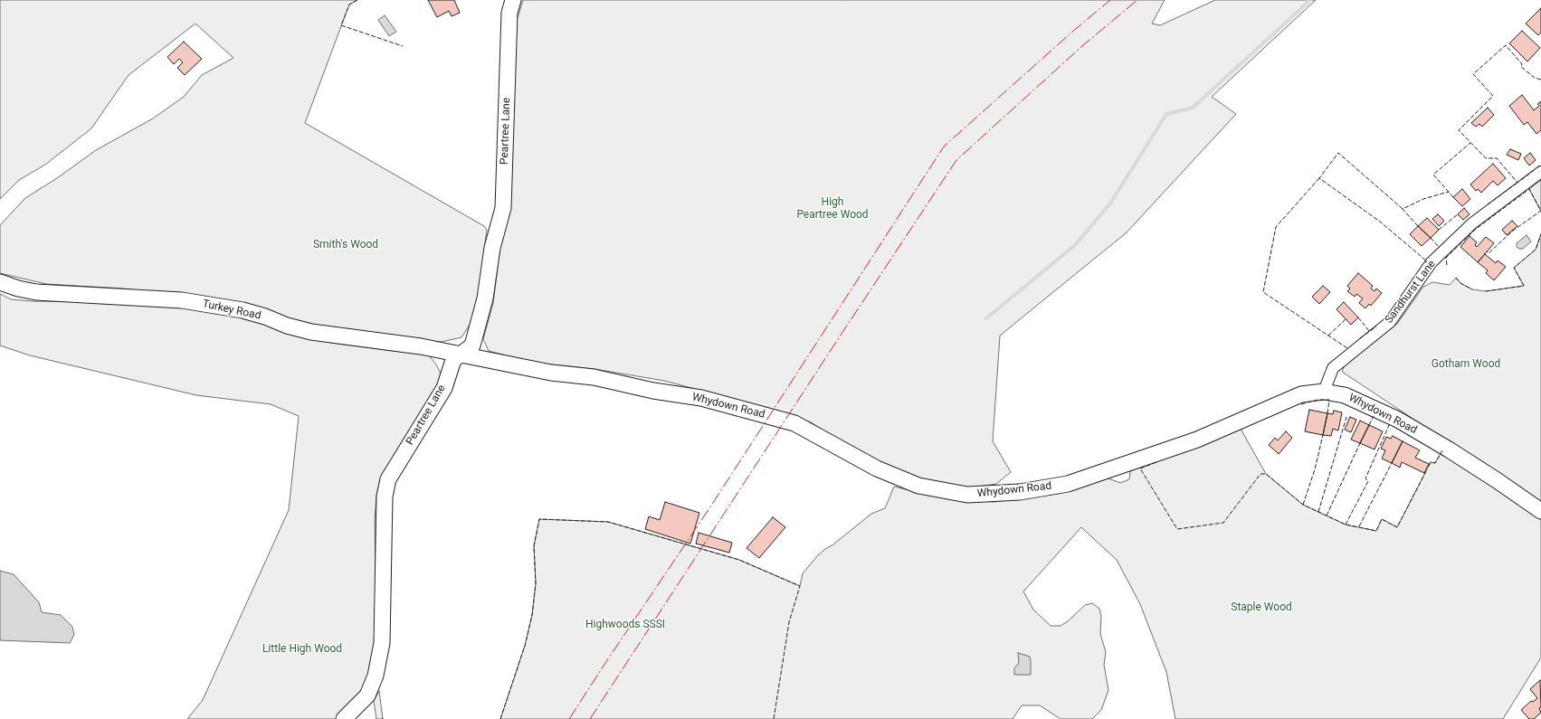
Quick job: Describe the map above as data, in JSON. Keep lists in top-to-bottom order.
{
  "streets": {
    "street": [
      "Peartree Lane",
      "Sandhurst Lane",
      "Turkey Road",
      "Whydown Road"
    ]
  },
  "crossings": [
    ["Peartree Lane", "Turkey Road"],
    ["Peartree Lane", "Whydown Road"],
    ["Sandhurst Lane", "Whydown Road"],
    ["Turkey Road", "Whydown Road"]
  ],
  "parks": [
    "High Peartree Wood",
    "Smith's Wood",
    "Gotham Wood",
    "Staple Wood",
    "Highwoods SSSI",
    "Little High Wood"
  ]
}
